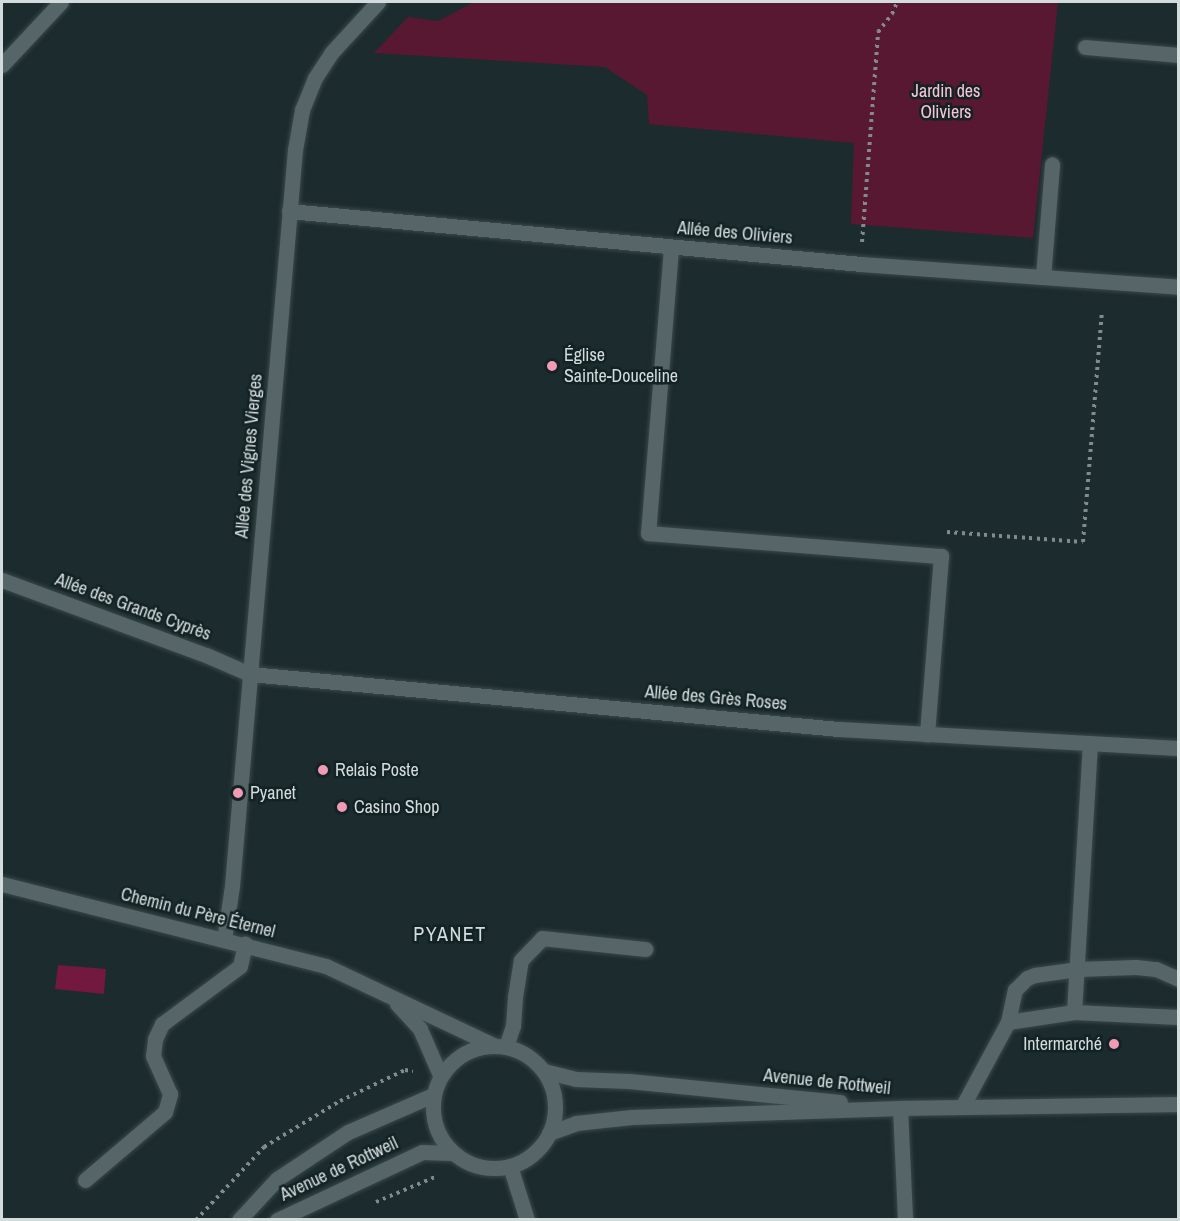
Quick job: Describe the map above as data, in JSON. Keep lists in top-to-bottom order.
{
  "streets": {
    "street": [
      "Allée des Oliviers",
      "Allée des Vignes Vierges",
      "Allée des Grands Cyprès",
      "Allée des Grès Roses",
      "Chemin du Père Éternel",
      "Avenue de Rottweil"
    ]
  },
  "crossings": [
    ["Allée des Oliviers", "Allée des Vignes Vierges"],
    ["Allée des Vignes Vierges", "Allée des Grands Cyprès"],
    ["Allée des Vignes Vierges", "Allée des Grès Roses"],
    ["Allée des Vignes Vierges", "Chemin du Père Éternel"],
    ["Allée des Grands Cyprès", "Allée des Grès Roses"],
    ["Chemin du Père Éternel", "Avenue de Rottweil"]
  ],
  "districts": ["PYANET"],
  "parks": ["Jardin des Oliviers"],
  "places": [
    "Église Sainte-Douceline",
    "Relais Poste",
    "Pyanet",
    "Casino Shop",
    "Intermarché"
  ]
}
